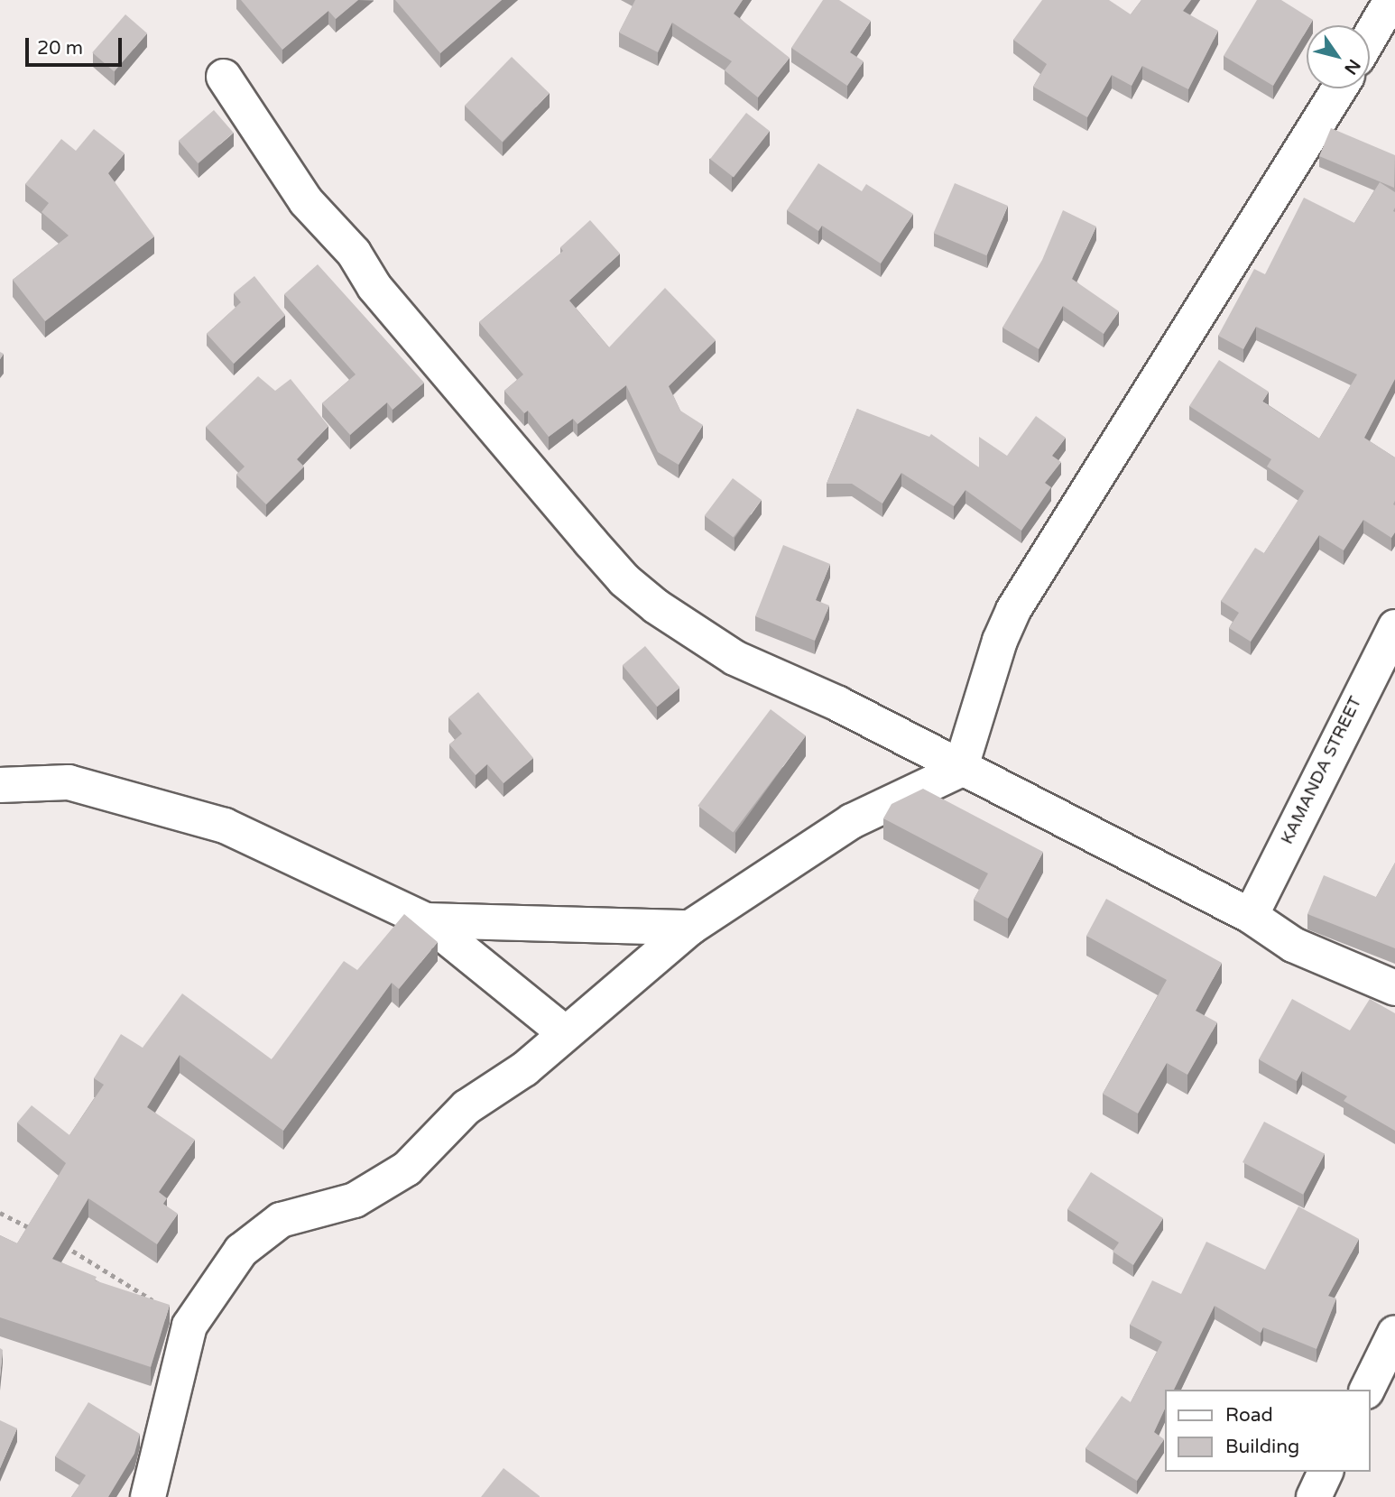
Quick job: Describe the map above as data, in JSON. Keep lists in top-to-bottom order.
{
  "streets": {
    "street": ["KAMANDA STREET"]
  },
  "legend": ["Road", "Building"],
  "scale_bar": "20 m",
  "north": "bottom right"
}
